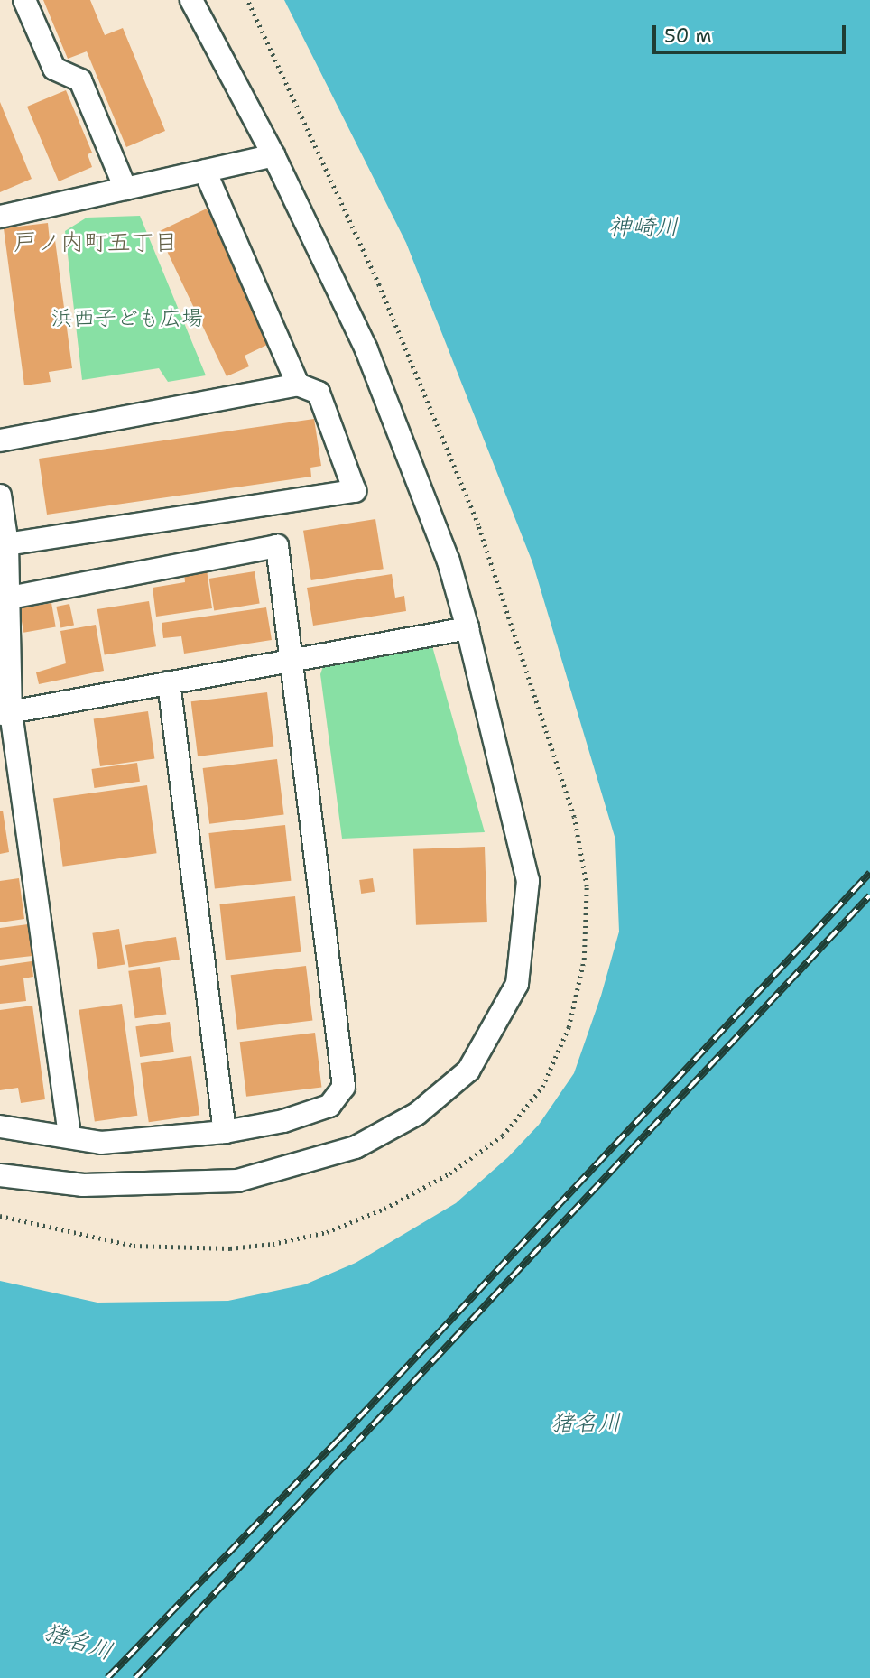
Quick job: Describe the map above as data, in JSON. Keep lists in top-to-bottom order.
{
  "districts": ["戸ノ内町五丁目"],
  "water": ["神崎川", "猪名川"],
  "parks": ["浜西子ども広場"],
  "scale_bar": "50 m"
}
